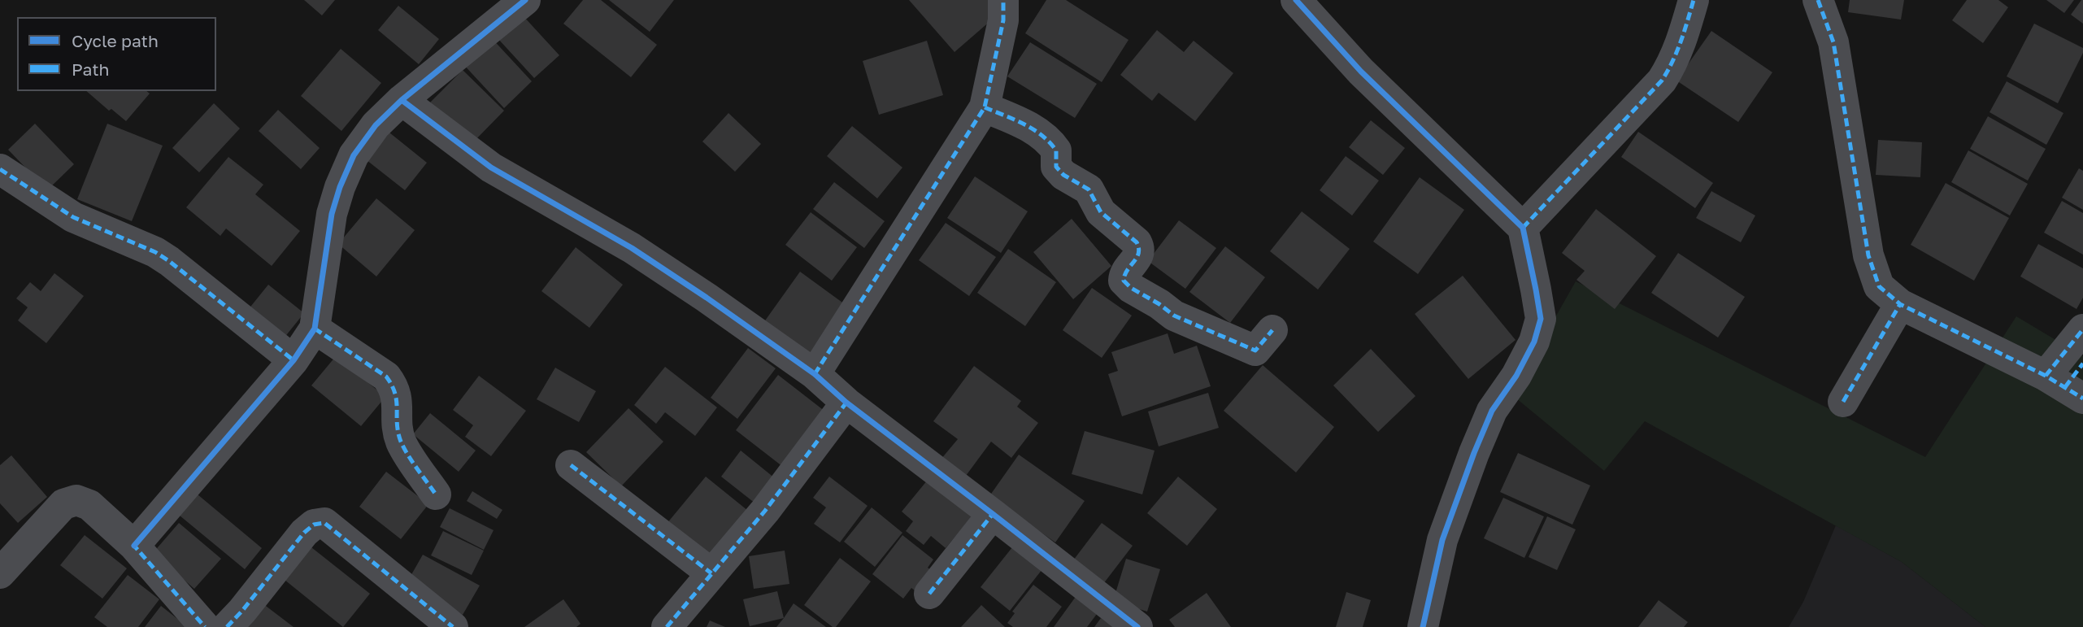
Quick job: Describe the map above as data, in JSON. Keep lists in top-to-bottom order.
{
  "legend": ["Cycle path", "Path"]
}
